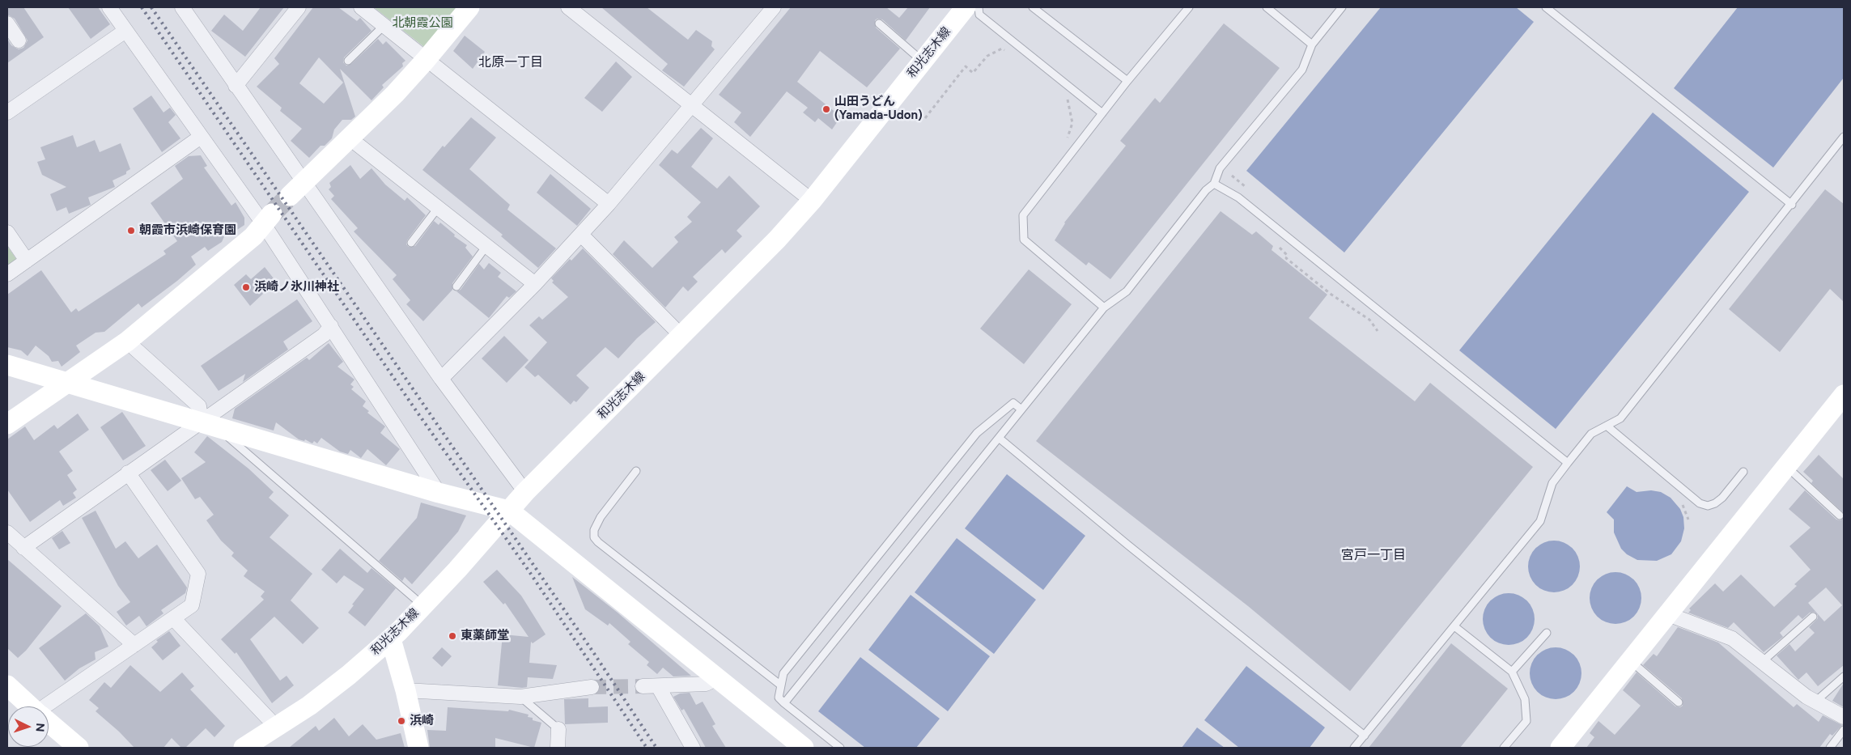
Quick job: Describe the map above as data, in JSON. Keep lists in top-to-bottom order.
{
  "streets": {
    "street": ["和光志木線"]
  },
  "districts": ["北原一丁目", "宮戸一丁目"],
  "parks": ["北朝霞公園"],
  "places": [
    "山田うどん (Yamada-Udon)",
    "朝霞市浜崎保育園",
    "浜崎ノ氷川神社",
    "東薬師堂",
    "浜崎"
  ],
  "north": "right"
}
